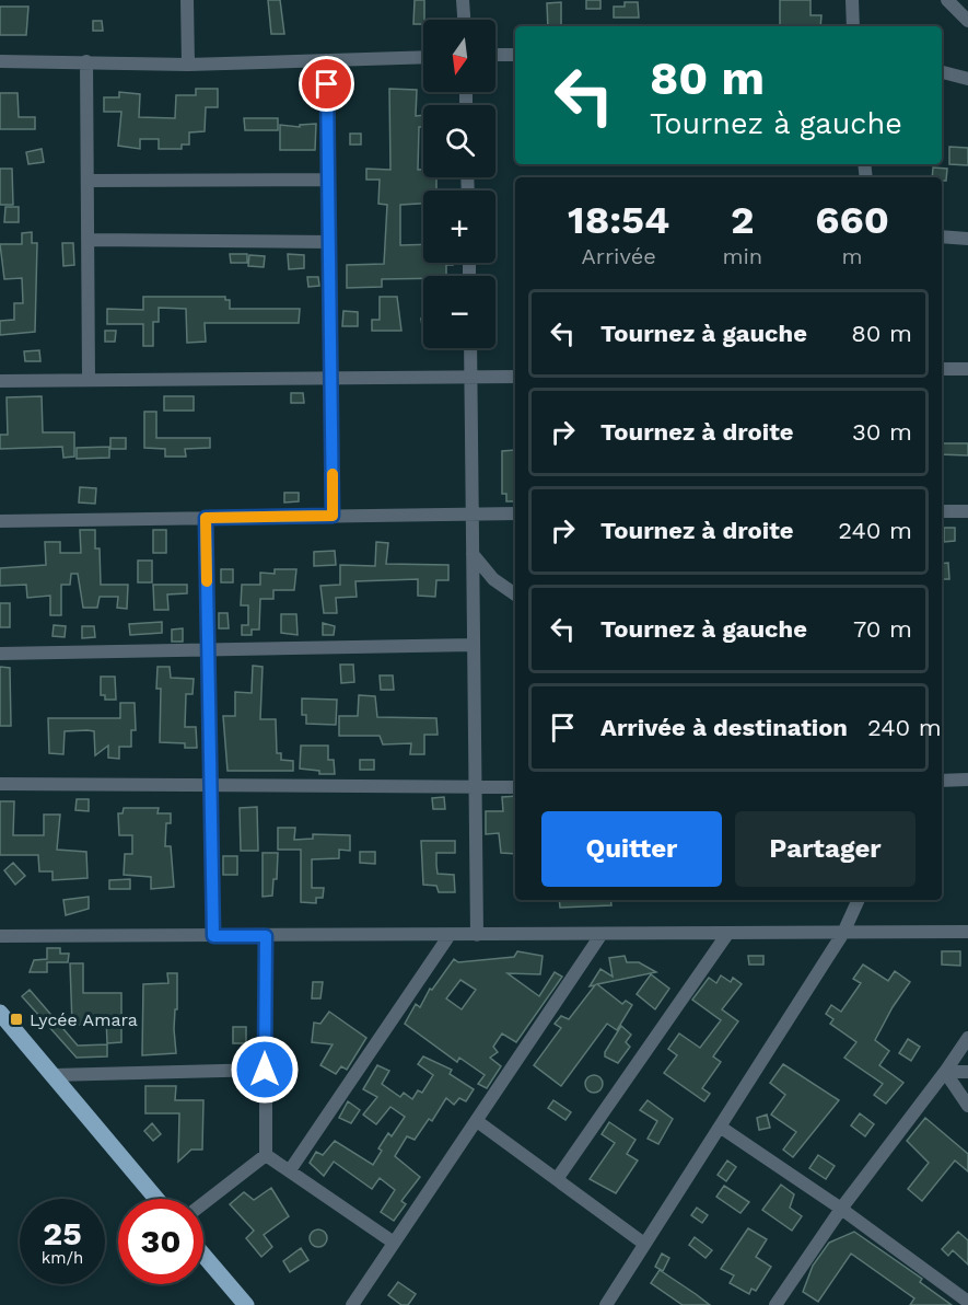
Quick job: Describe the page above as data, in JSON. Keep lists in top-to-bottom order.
{
  "places": {
    "transit": ["Lycée Amara"]
  },
  "north": "bottom",
  "page": {
    "map_buttons": ["+", "−"],
    "turn": ["80 m", "Tournez à gauche"],
    "eta": [
      "18:54",
      "Arrivée",
      "2",
      "min",
      "660",
      "m"
    ],
    "list": [
      {
        "name": "Tournez à gauche",
        "value": "80 m"
      },
      {
        "name": "Tournez à droite",
        "value": "30 m"
      },
      {
        "name": "Tournez à droite",
        "value": "240 m"
      },
      {
        "name": "Tournez à gauche",
        "value": "70 m"
      },
      {
        "name": "Arrivée à destination",
        "value": "240 m"
      }
    ],
    "buttons": ["Quitter", "Partager"],
    "speed": "25 km/h",
    "limit": "30"
  }
}
